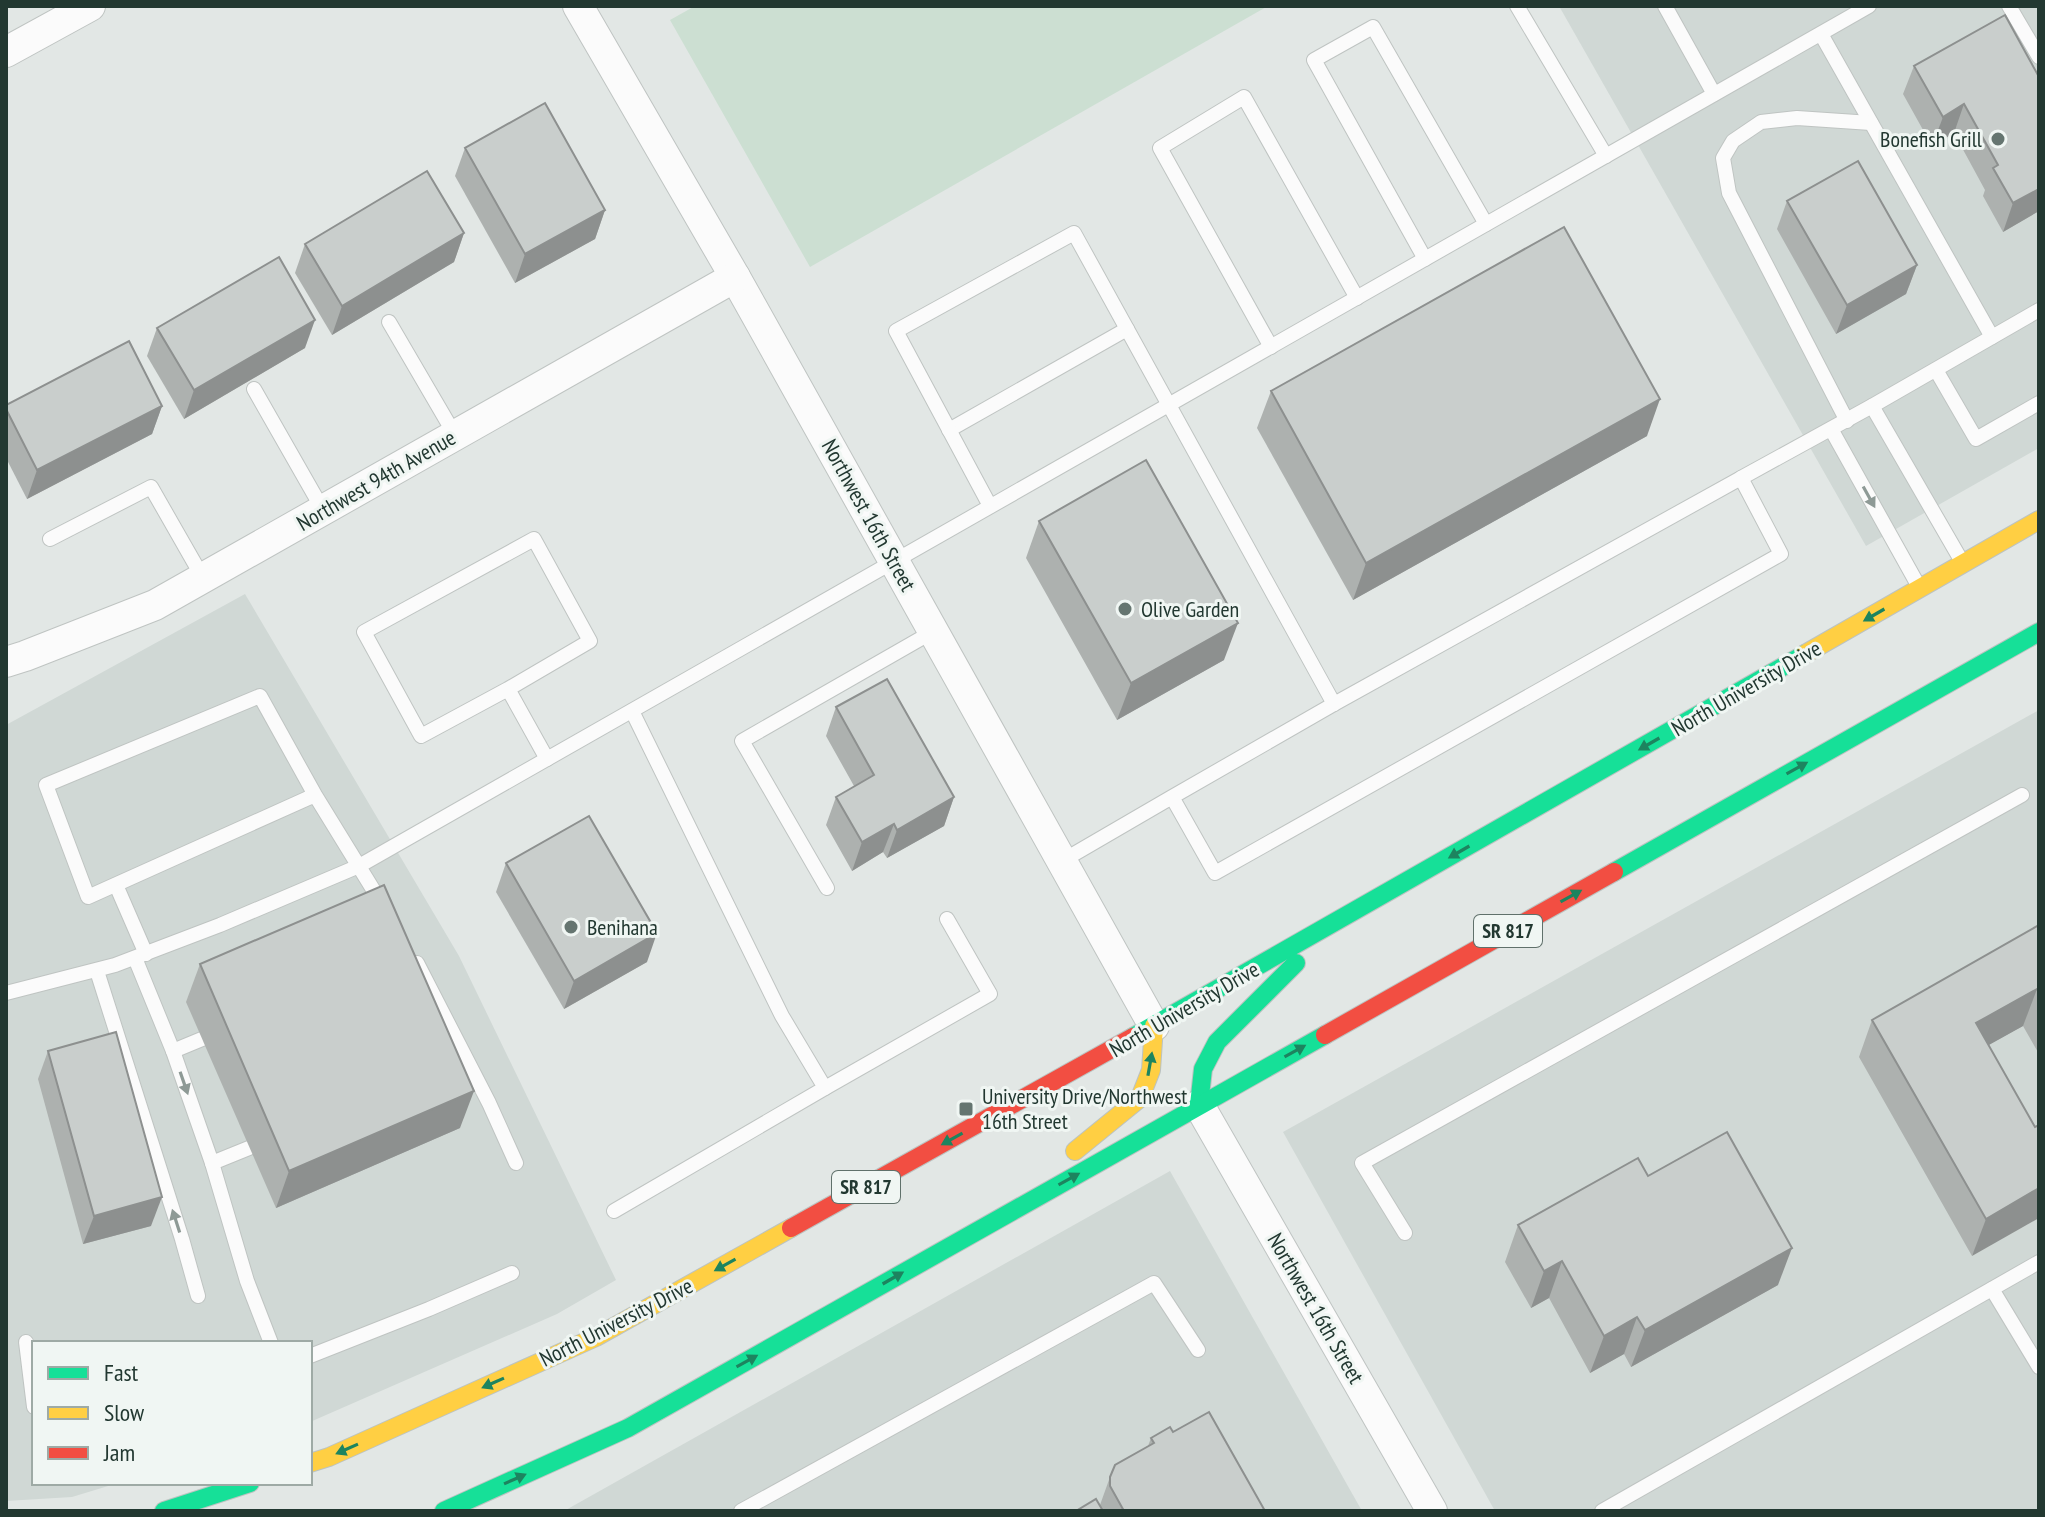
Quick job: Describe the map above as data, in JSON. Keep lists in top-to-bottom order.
{
  "streets": {
    "main road": ["North University Drive", "SR 817"],
    "street": ["Northwest 94th Avenue", "Northwest 16th Street"]
  },
  "crossings": [
    ["Northwest 94th Avenue", "Northwest 16th Street"],
    ["Northwest 16th Street", "North University Drive"],
    ["Northwest 16th Street", "SR 817"]
  ],
  "places": {
    "other": ["Bonefish Grill", "Olive Garden", "Benihana"],
    "transit": ["University Drive/Northwest 16th Street"]
  },
  "legend": ["Fast", "Slow", "Jam"]
}
